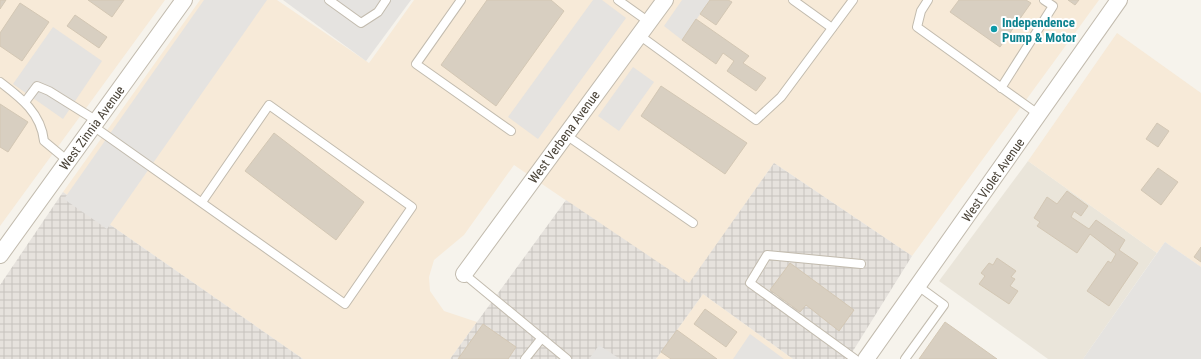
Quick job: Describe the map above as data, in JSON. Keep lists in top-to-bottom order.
{
  "streets": {
    "street": ["West Zinnia Avenue", "West Verbena Avenue", "West Violet Avenue"]
  },
  "places": ["Independence Pump & Motor"]
}
